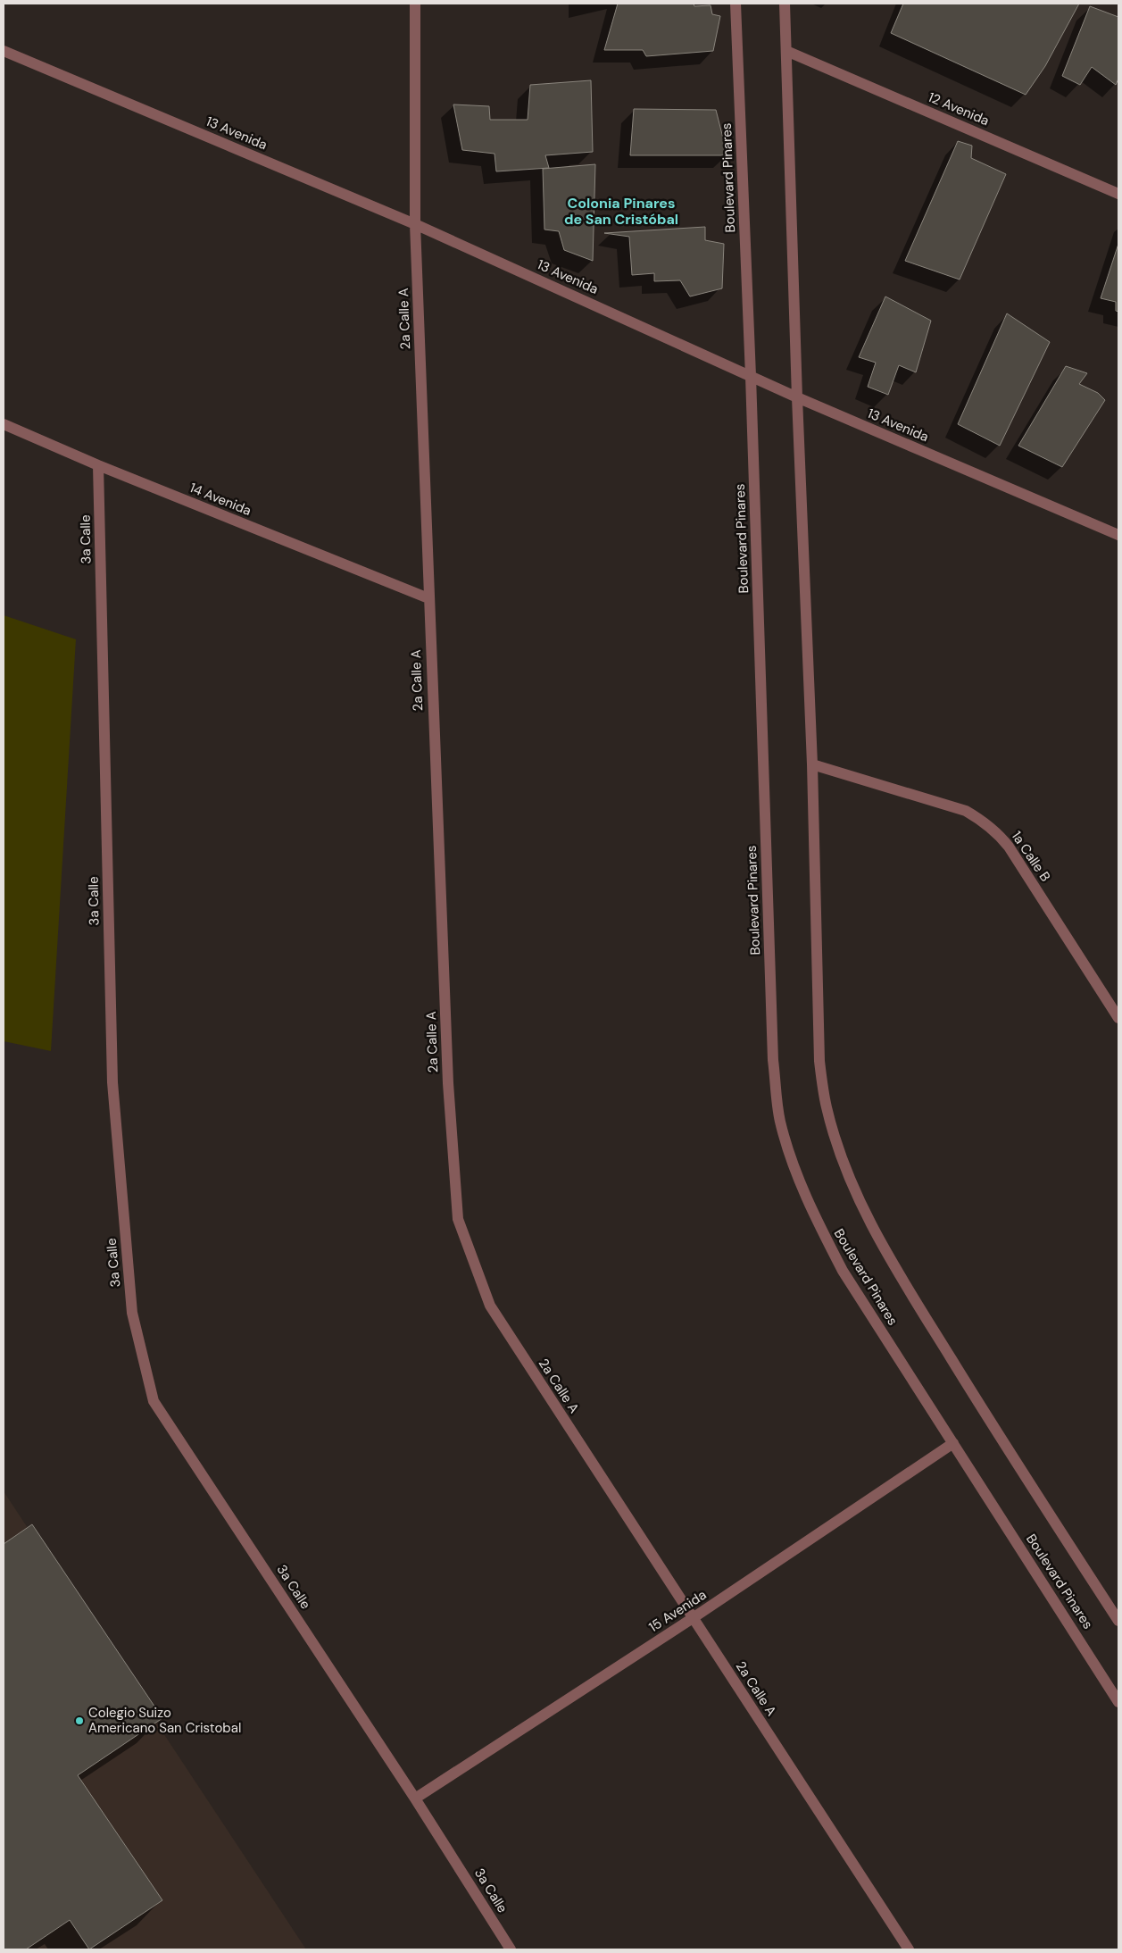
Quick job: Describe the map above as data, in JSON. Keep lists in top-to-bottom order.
{
  "streets": {
    "street": [
      "12 Avenida",
      "13 Avenida",
      "Boulevard Pinares",
      "2a Calle A",
      "14 Avenida",
      "3a Calle",
      "1a Calle B",
      "15 Avenida"
    ]
  },
  "crossings": [
    ["13 Avenida", "Boulevard Pinares"],
    ["13 Avenida", "2a Calle A"],
    ["Boulevard Pinares", "15 Avenida"],
    ["2a Calle A", "14 Avenida"],
    ["2a Calle A", "15 Avenida"],
    ["14 Avenida", "3a Calle"],
    ["3a Calle", "15 Avenida"]
  ],
  "districts": ["Colonia Pinares de San Cristóbal"],
  "places": ["Colegio Suizo Americano San Cristobal"]
}
